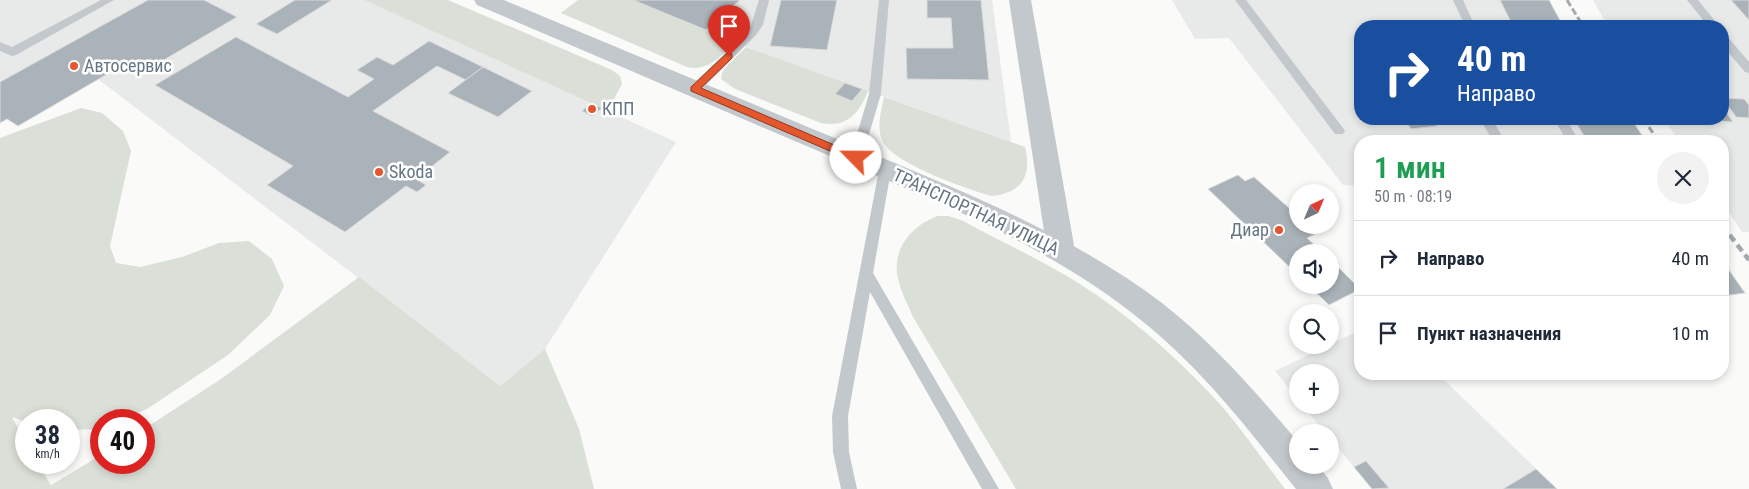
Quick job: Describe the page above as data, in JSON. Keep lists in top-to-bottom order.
{
  "streets": {
    "street": ["ТРАНСПОРТНАЯ УЛИЦА"]
  },
  "places": [
    "Автосервис",
    "КПП",
    "Skoda",
    "Диар"
  ],
  "north": "top right",
  "page": {
    "turn": ["40 m", "Направо"],
    "heading": ["1 мин", "50 m · 08:19"],
    "map_buttons": ["+", "−"],
    "list": [
      {
        "name": "Направо",
        "value": "40 m"
      },
      {
        "name": "Пункт назначения",
        "value": "10 m"
      }
    ],
    "speed": "38 km/h",
    "limit": "40"
  }
}
